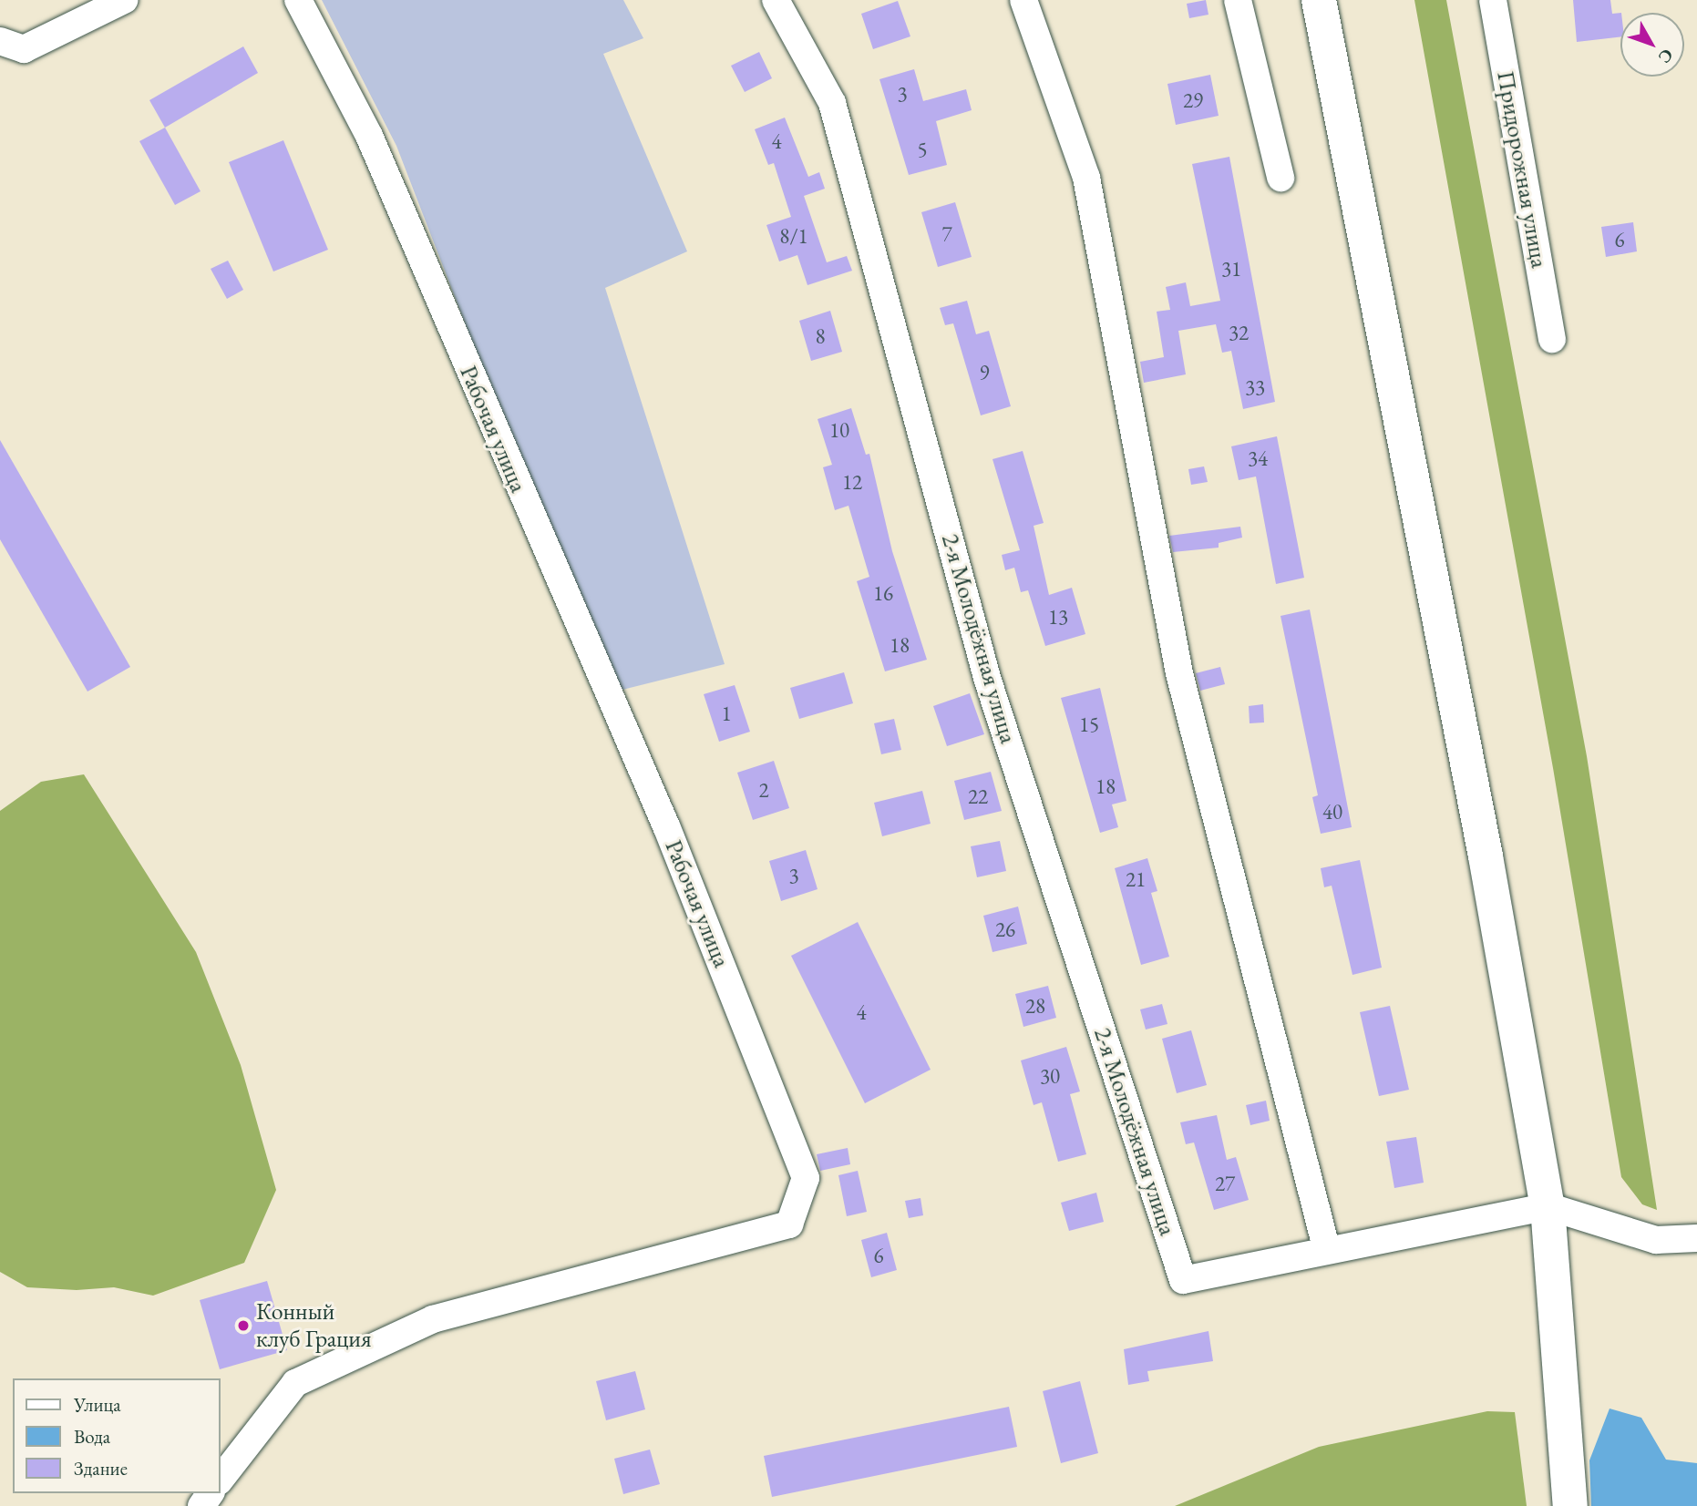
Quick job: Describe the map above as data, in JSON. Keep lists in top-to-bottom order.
{
  "streets": {
    "street": ["Придорожная улица", "Рабочая улица", "2-я Молодёжная улица"]
  },
  "places": ["Конный клуб Грация"],
  "house_numbers": [
    "3",
    "29",
    "4",
    "5",
    "7",
    "8/1",
    "6",
    "31",
    "32",
    "8",
    "9",
    "33",
    "10",
    "34",
    "12",
    "16",
    "13",
    "18",
    "1",
    "15",
    "18",
    "2",
    "22",
    "40",
    "3",
    "21",
    "26",
    "28",
    "4",
    "30",
    "27",
    "6"
  ],
  "legend": ["Улица", "Вода", "Здание"],
  "north": "bottom right"
}
